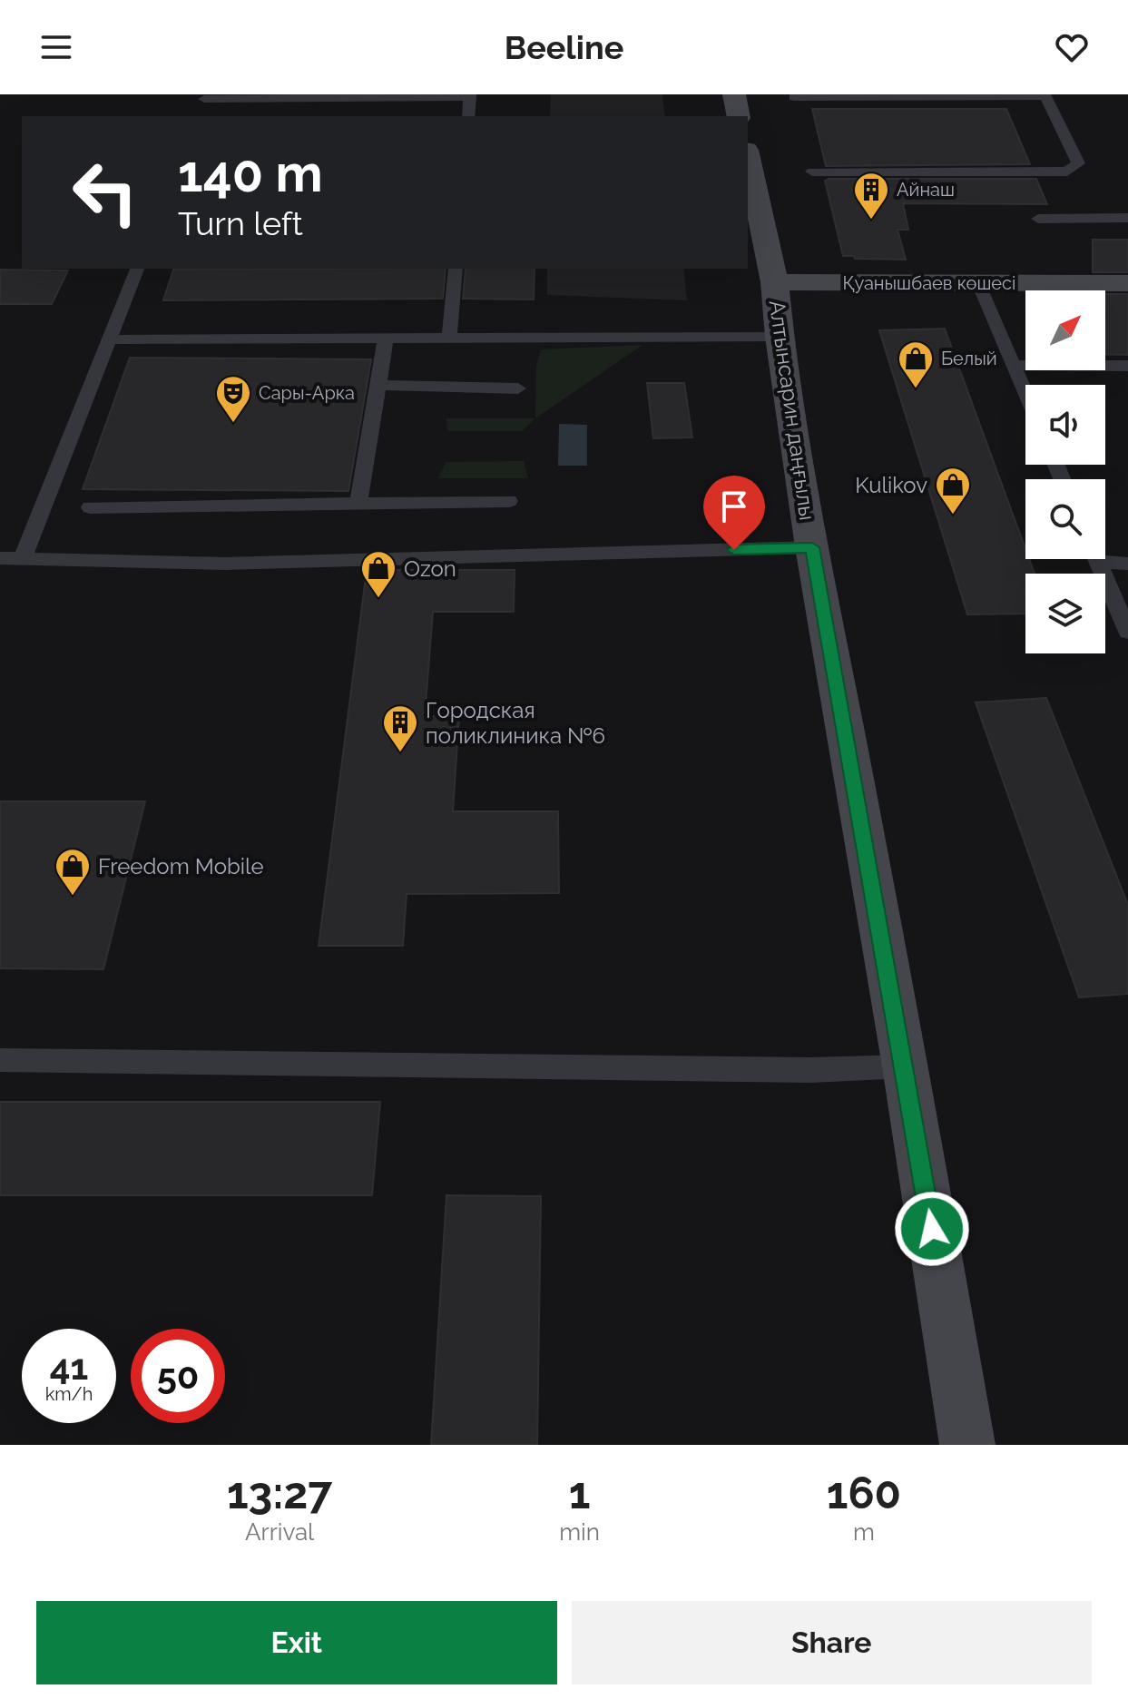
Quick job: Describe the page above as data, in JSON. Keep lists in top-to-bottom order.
{
  "streets": {
    "main road": ["Қуанышбаев көшесі", "Алтынсарин даңғылы"]
  },
  "crossings": [
    ["Қуанышбаев көшесі", "Алтынсарин даңғылы"]
  ],
  "places": {
    "building": ["Айнаш", "Городская поликлиника №6"],
    "shop": [
      "Белый",
      "Kulikov",
      "Ozon",
      "Freedom Mobile"
    ],
    "theatre": ["Сары-Арка"]
  },
  "north": "top right",
  "page": {
    "header": "Beeline",
    "turn": ["140 m", "Turn left"],
    "speed": "41 km/h",
    "limit": "50",
    "eta": [
      "13:27",
      "Arrival",
      "1",
      "min",
      "160",
      "m"
    ],
    "buttons": ["Exit", "Share"]
  }
}
